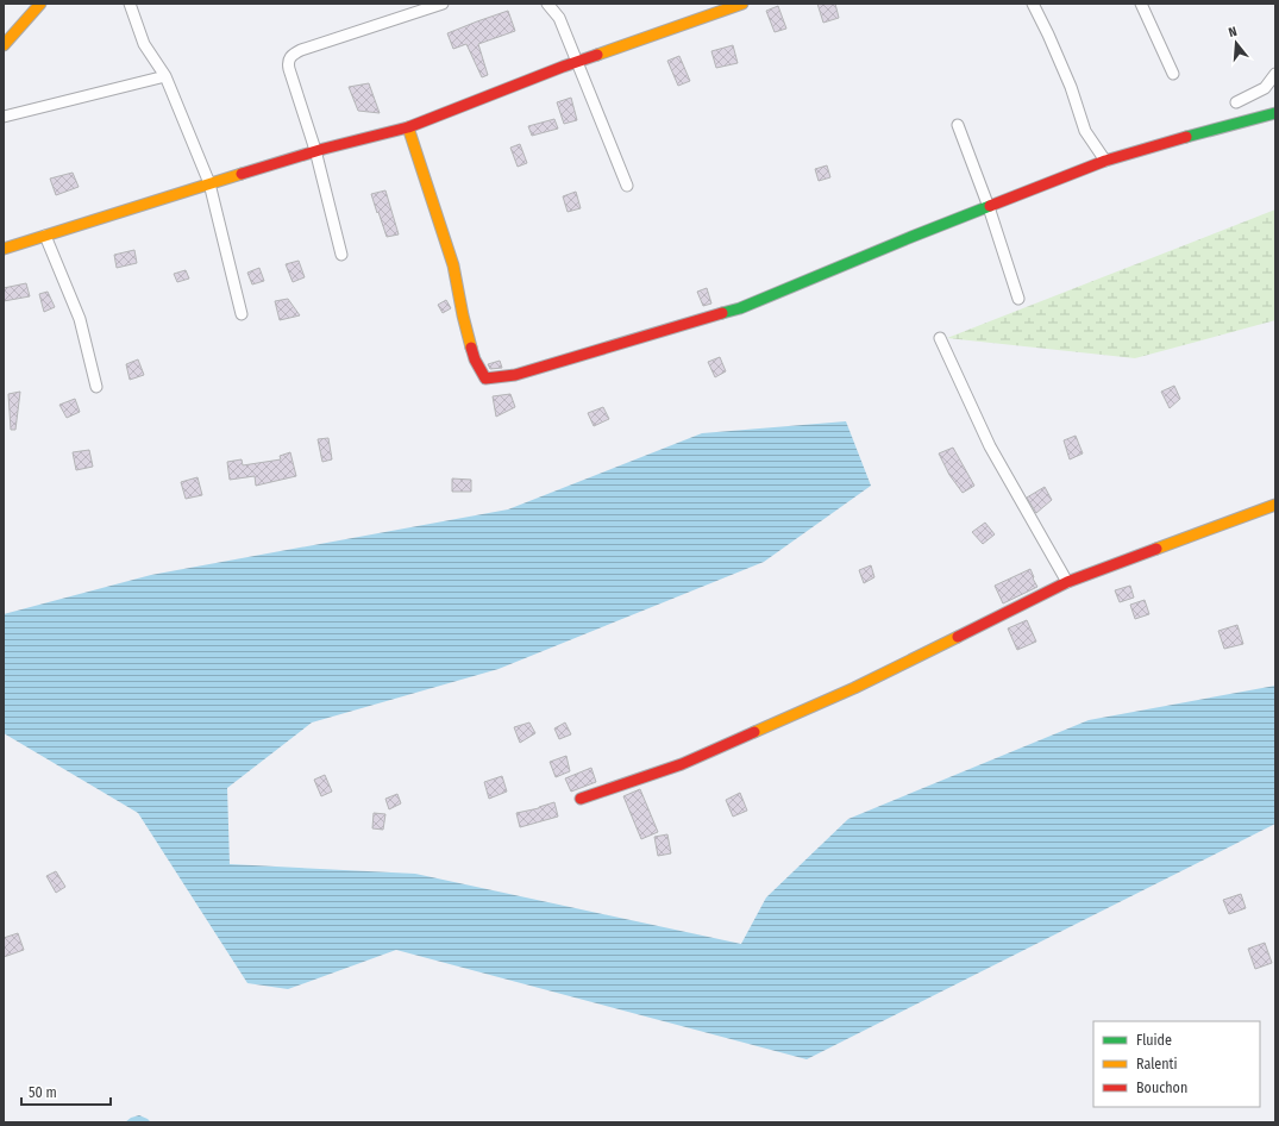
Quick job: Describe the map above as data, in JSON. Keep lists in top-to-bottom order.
{
  "legend": ["Fluide", "Ralenti", "Bouchon"],
  "scale_bar": "50 m",
  "north": "top"
}
